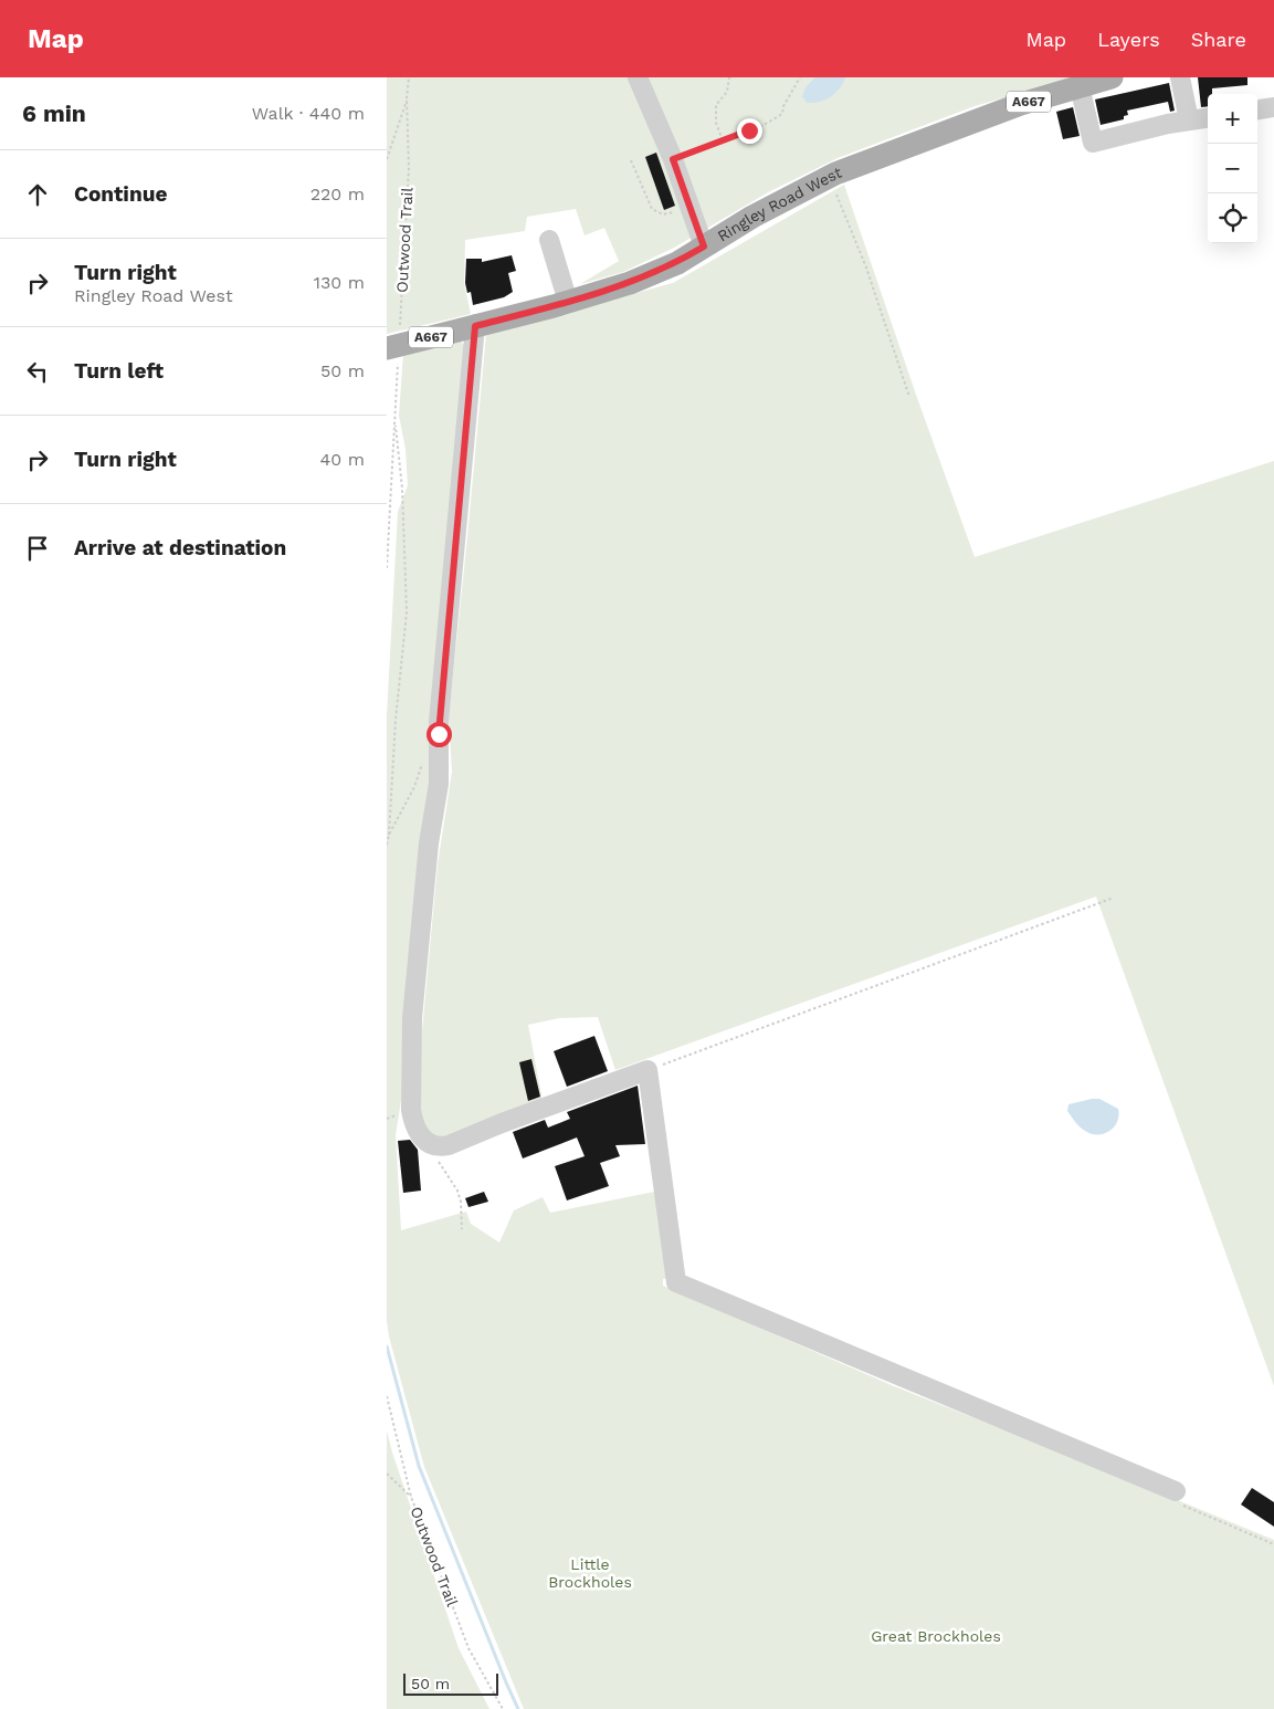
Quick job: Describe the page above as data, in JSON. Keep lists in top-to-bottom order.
{
  "streets": {
    "main road": ["A667", "Ringley Road West"],
    "path": ["Outwood Trail"]
  },
  "crossings": [
    ["Ringley Road West", "Outwood Trail"]
  ],
  "parks": ["Little Brockholes", "Great Brockholes"],
  "scale_bar": "50 m",
  "page": {
    "header": "Map",
    "nav": ["Map", "Layers", "Share"],
    "heading": ["6 min", "Walk · 440 m"],
    "map_buttons": ["+", "−"],
    "list": [
      ["Continue", "220 m"],
      ["Turn right", "Ringley Road West", "130 m"],
      ["Turn left", "50 m"],
      ["Turn right", "40 m"],
      "Arrive at destination"
    ],
    "scale": "50 m"
  }
}
